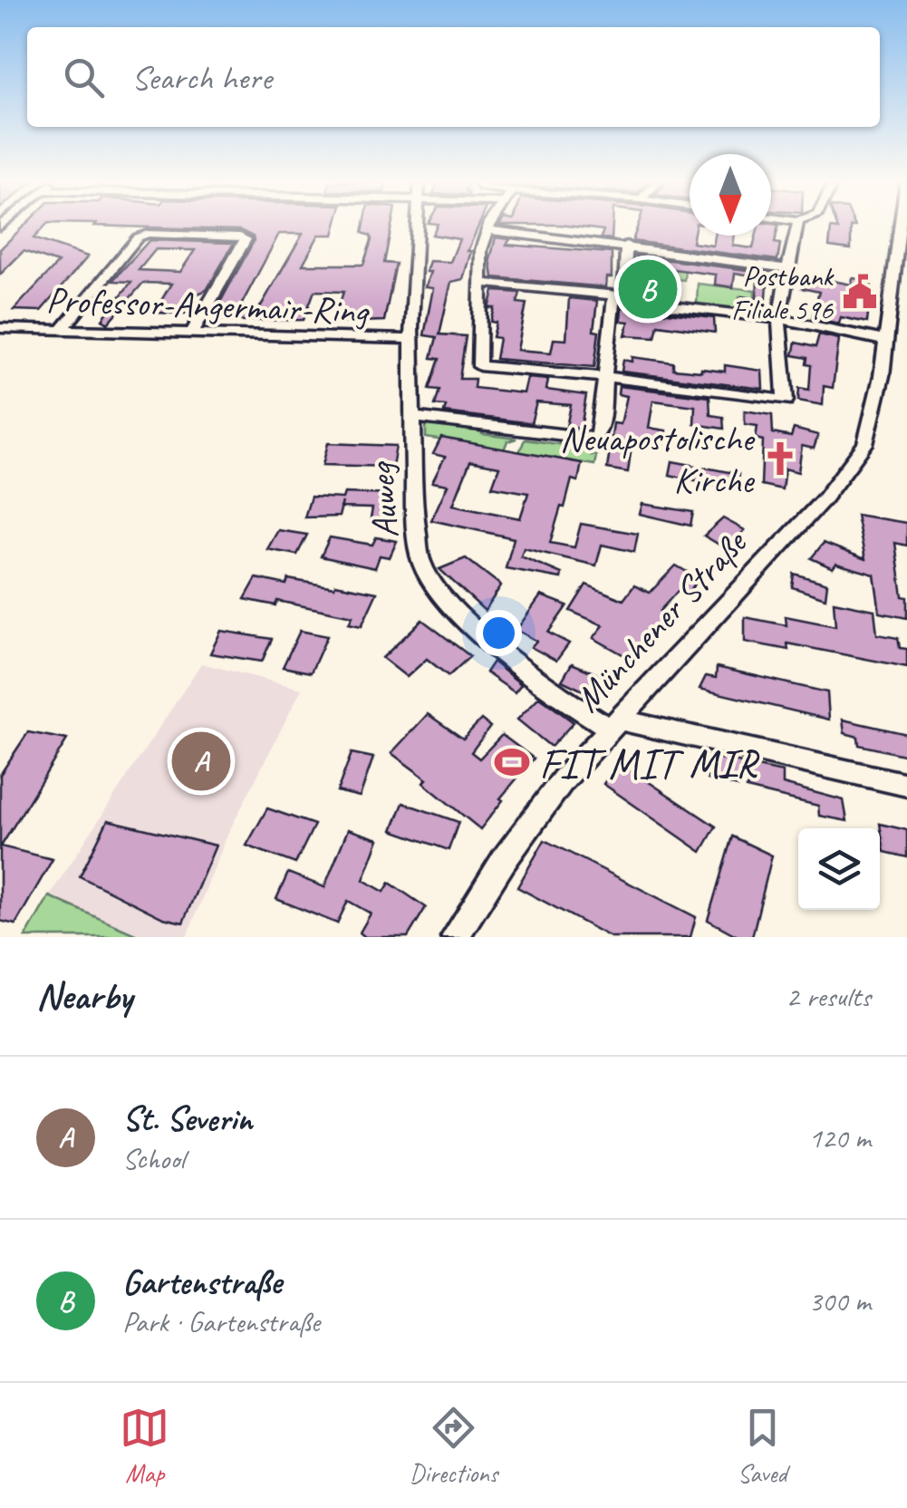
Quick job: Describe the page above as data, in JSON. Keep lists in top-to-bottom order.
{
  "streets": {
    "street": ["Professor-Angermair-Ring", "Auweg", "Münchener Straße"]
  },
  "crossings": [
    ["Professor-Angermair-Ring", "Auweg"],
    ["Auweg", "Münchener Straße"]
  ],
  "places": {
    "public building": ["Postbank Filiale 596"],
    "church": ["Neuapostolische Kirche"],
    "sports": ["FIT MIT MIR"]
  },
  "north": "bottom",
  "page": {
    "search": "Search here",
    "pins": ["B", "A"],
    "heading": ["Nearby", "2 results"],
    "list": [
      {
        "mark": "A",
        "name": "St. Severin",
        "note": "School",
        "value": "120 m"
      },
      {
        "mark": "B",
        "name": "Gartenstraße",
        "note": "Park · Gartenstraße",
        "value": "300 m"
      }
    ],
    "nav": ["Map", "Directions", "Saved"]
  }
}
